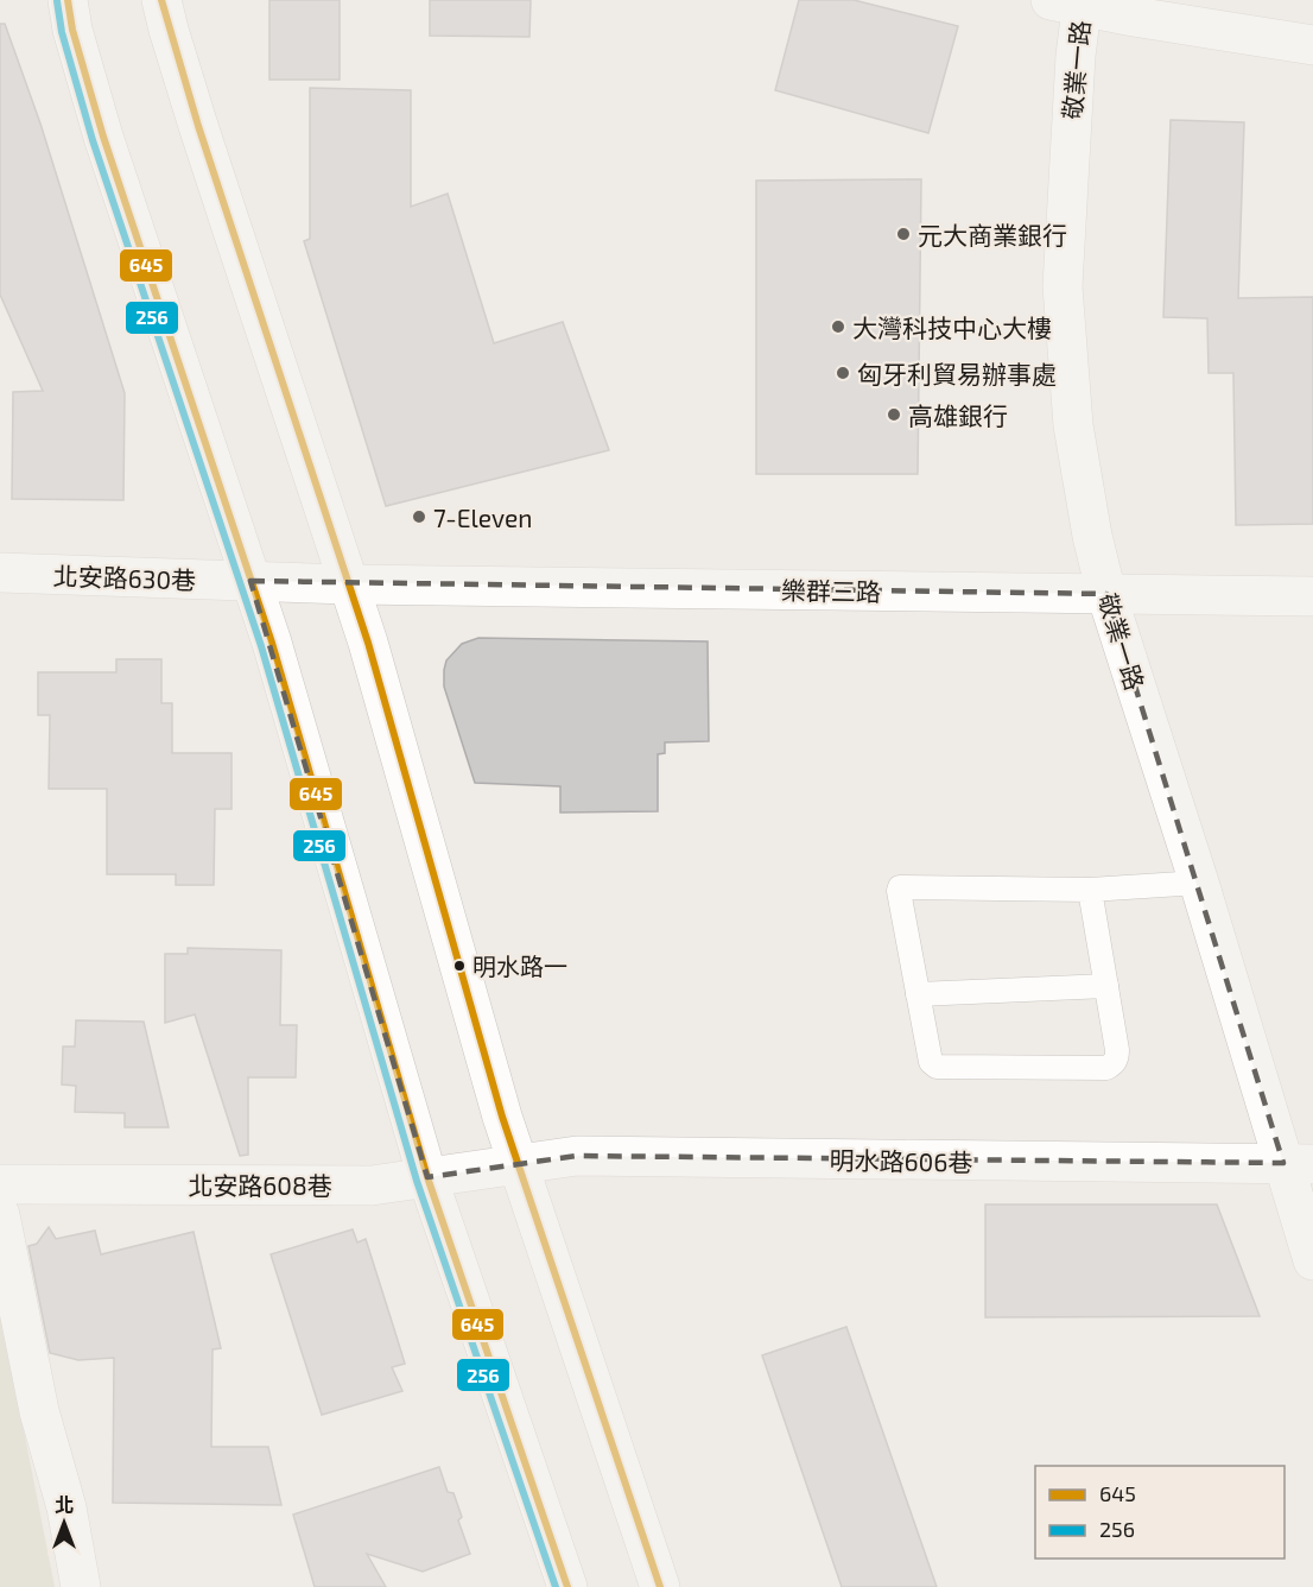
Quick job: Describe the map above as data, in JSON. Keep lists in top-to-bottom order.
{
  "streets": {
    "street": [
      "敬業一路",
      "北安路630巷",
      "樂群三路",
      "明水路606巷",
      "北安路608巷"
    ]
  },
  "crossings": [
    ["敬業一路", "樂群三路"],
    ["敬業一路", "明水路606巷"],
    ["北安路630巷", "樂群三路"],
    ["明水路606巷", "北安路608巷"]
  ],
  "places": [
    "元大商業銀行",
    "大灣科技中心大樓",
    "匈牙利貿易辦事處",
    "高雄銀行",
    "7-Eleven",
    "明水路一"
  ],
  "lines": ["transit line 645", "transit line 256"],
  "legend": ["645", "256"],
  "north": "top"
}
